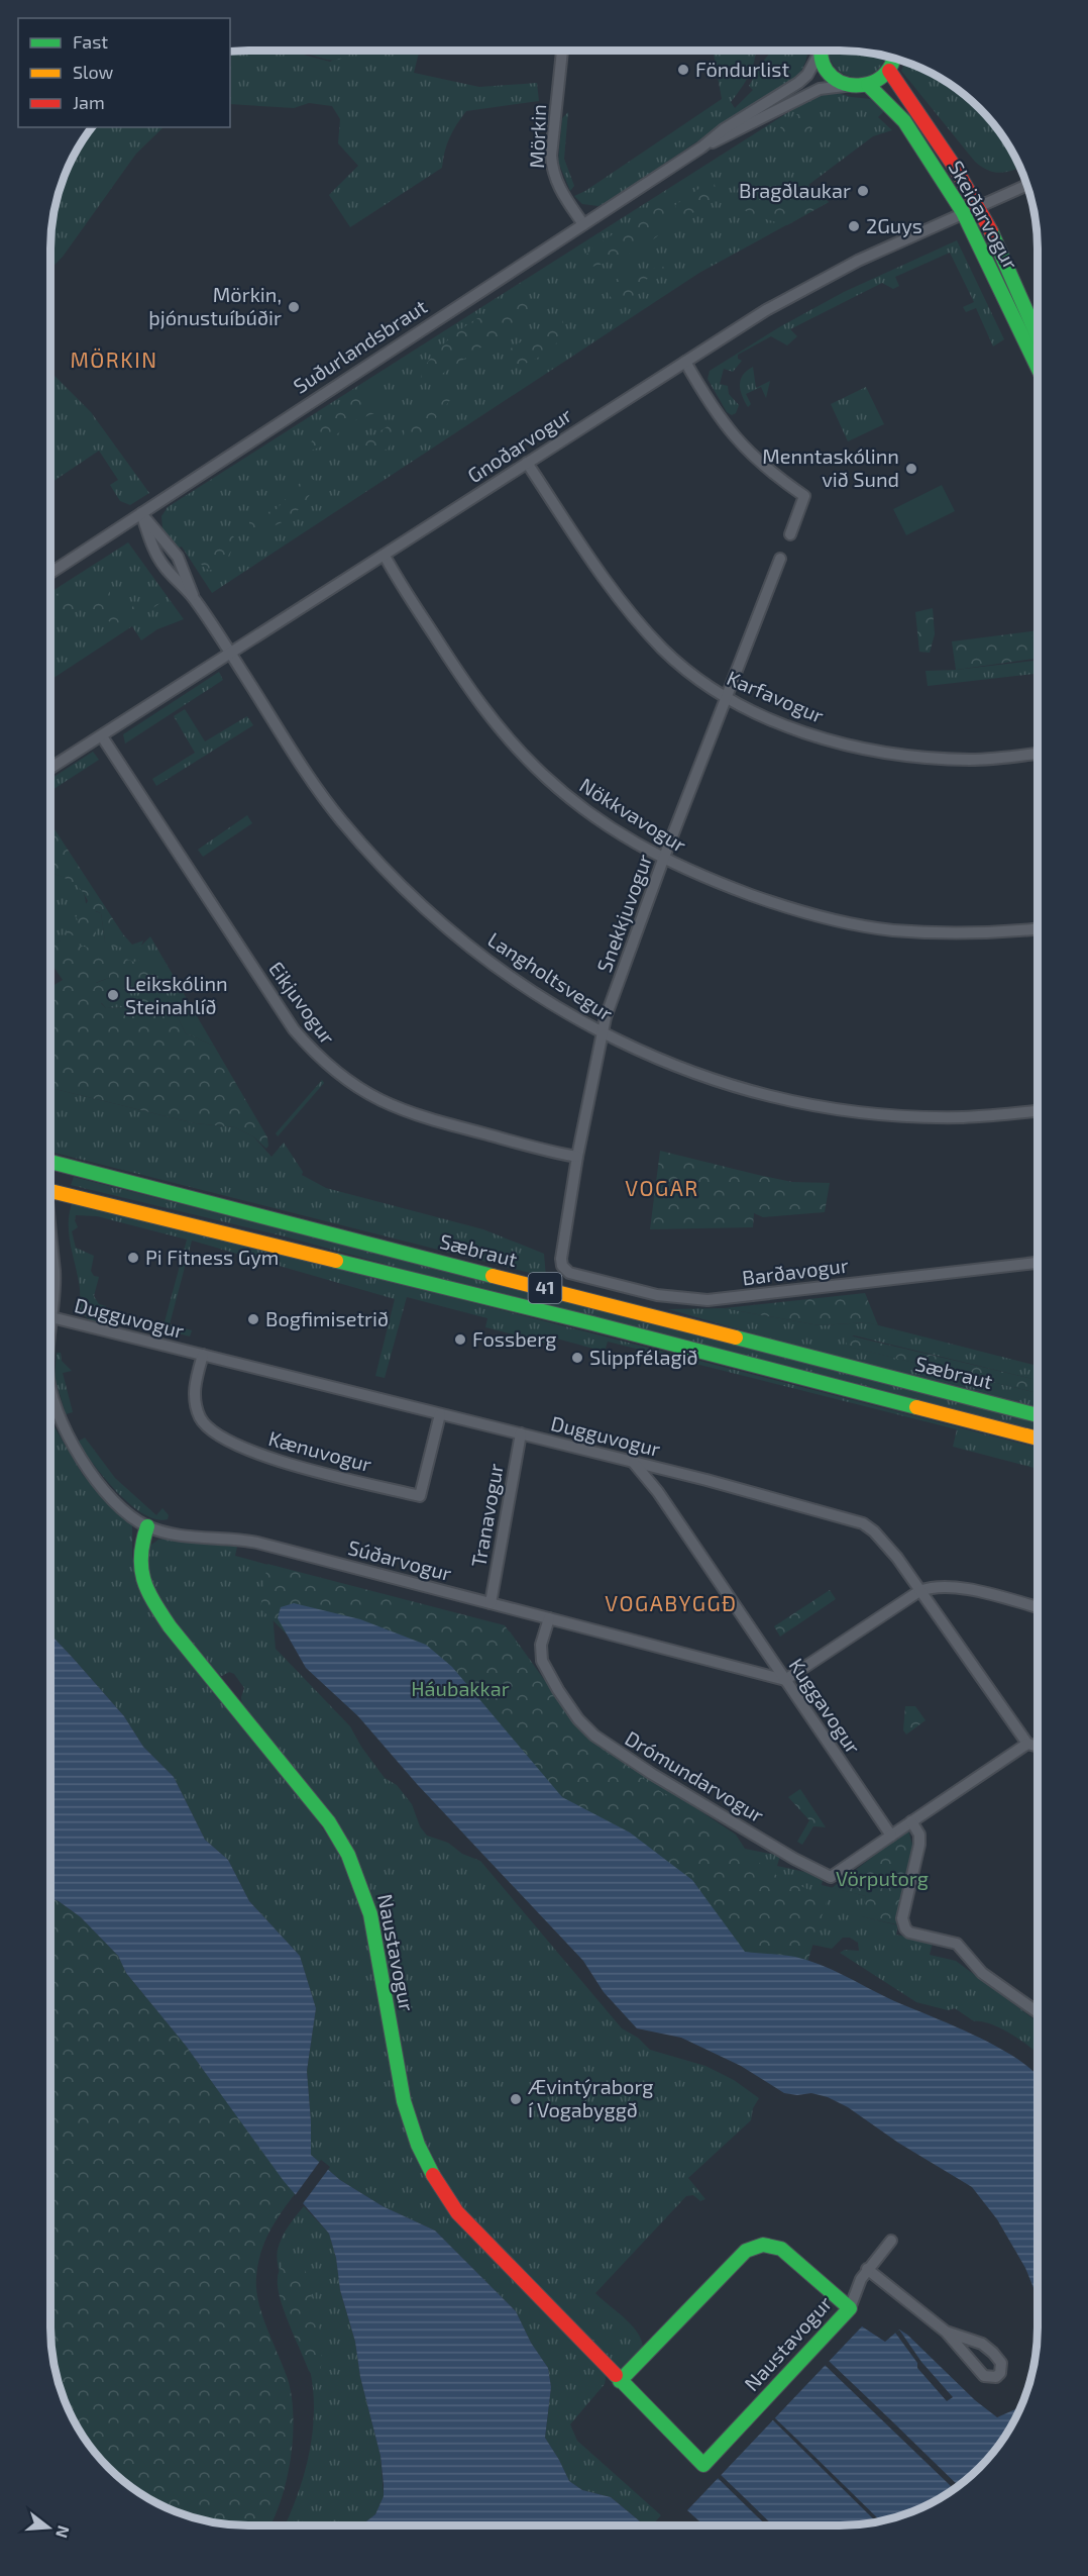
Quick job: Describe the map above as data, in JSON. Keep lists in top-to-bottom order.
{
  "streets": {
    "main road": [
      "Skeiðarvogur",
      "Suðurlandsbraut",
      "Sæbraut",
      "41",
      "Naustavogur"
    ],
    "street": [
      "Mörkin",
      "Gnoðarvogur",
      "Karfavogur",
      "Nökkvavogur",
      "Snekkjuvogur",
      "Langholtsvegur",
      "Eikjuvogur",
      "Barðavogur",
      "Dugguvogur",
      "Kænuvogur",
      "Tranavogur",
      "Súðarvogur",
      "Kuggavogur",
      "Drómundarvogur"
    ]
  },
  "crossings": [
    ["Mörkin", "Suðurlandsbraut"],
    ["Skeiðarvogur", "Suðurlandsbraut"],
    ["Skeiðarvogur", "Gnoðarvogur"],
    ["Suðurlandsbraut", "Langholtsvegur"],
    ["Gnoðarvogur", "Karfavogur"],
    ["Gnoðarvogur", "Nökkvavogur"],
    ["Gnoðarvogur", "Langholtsvegur"],
    ["Gnoðarvogur", "Eikjuvogur"],
    ["Karfavogur", "Snekkjuvogur"],
    ["Nökkvavogur", "Snekkjuvogur"],
    ["Snekkjuvogur", "Langholtsvegur"],
    ["Snekkjuvogur", "Eikjuvogur"],
    ["Snekkjuvogur", "Barðavogur"],
    ["Dugguvogur", "Kænuvogur"],
    ["Dugguvogur", "Tranavogur"],
    ["Dugguvogur", "Súðarvogur"],
    ["Dugguvogur", "Kuggavogur"],
    ["Tranavogur", "Súðarvogur"],
    ["Súðarvogur", "Kuggavogur"],
    ["Súðarvogur", "Drómundarvogur"],
    ["Súðarvogur", "Naustavogur"],
    ["Kuggavogur", "Drómundarvogur"]
  ],
  "districts": ["MÖRKIN", "VOGAR", "VOGABYGGÐ"],
  "parks": ["Háubakkar", "Vörputorg"],
  "places": [
    "Föndurlist",
    "Bragðlaukar",
    "2Guys",
    "Mörkin, þjónustuíbúðir",
    "Menntaskólinn við Sund",
    "Leikskólinn Steinahlíð",
    "Pi Fitness Gym",
    "Bogfimisetrið",
    "Fossberg",
    "Slippfélagið",
    "Ævintýraborg í Vogabyggð"
  ],
  "legend": ["Fast", "Slow", "Jam"],
  "north": "right"
}
